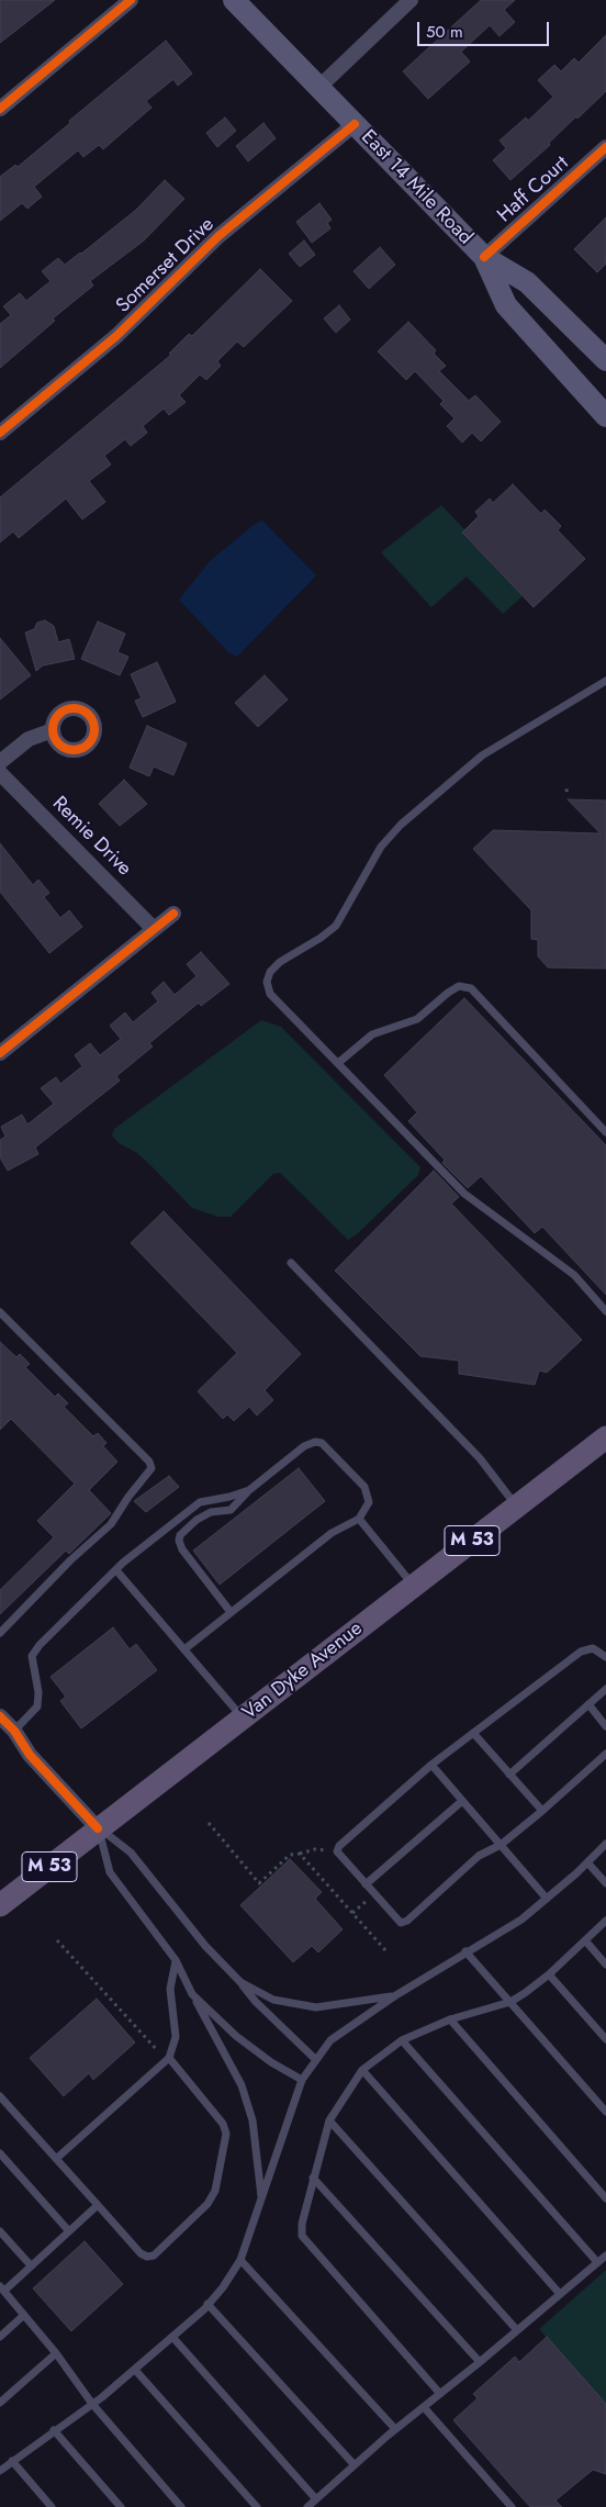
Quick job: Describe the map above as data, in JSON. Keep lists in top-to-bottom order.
{
  "streets": {
    "main road": ["East 14 Mile Road", "M 53", "Van Dyke Avenue"],
    "street": ["Haff Court", "Somerset Drive", "Remie Drive"]
  },
  "crossings": [
    ["East 14 Mile Road", "Haff Court"],
    ["East 14 Mile Road", "Somerset Drive"]
  ],
  "scale_bar": "50 m"
}
